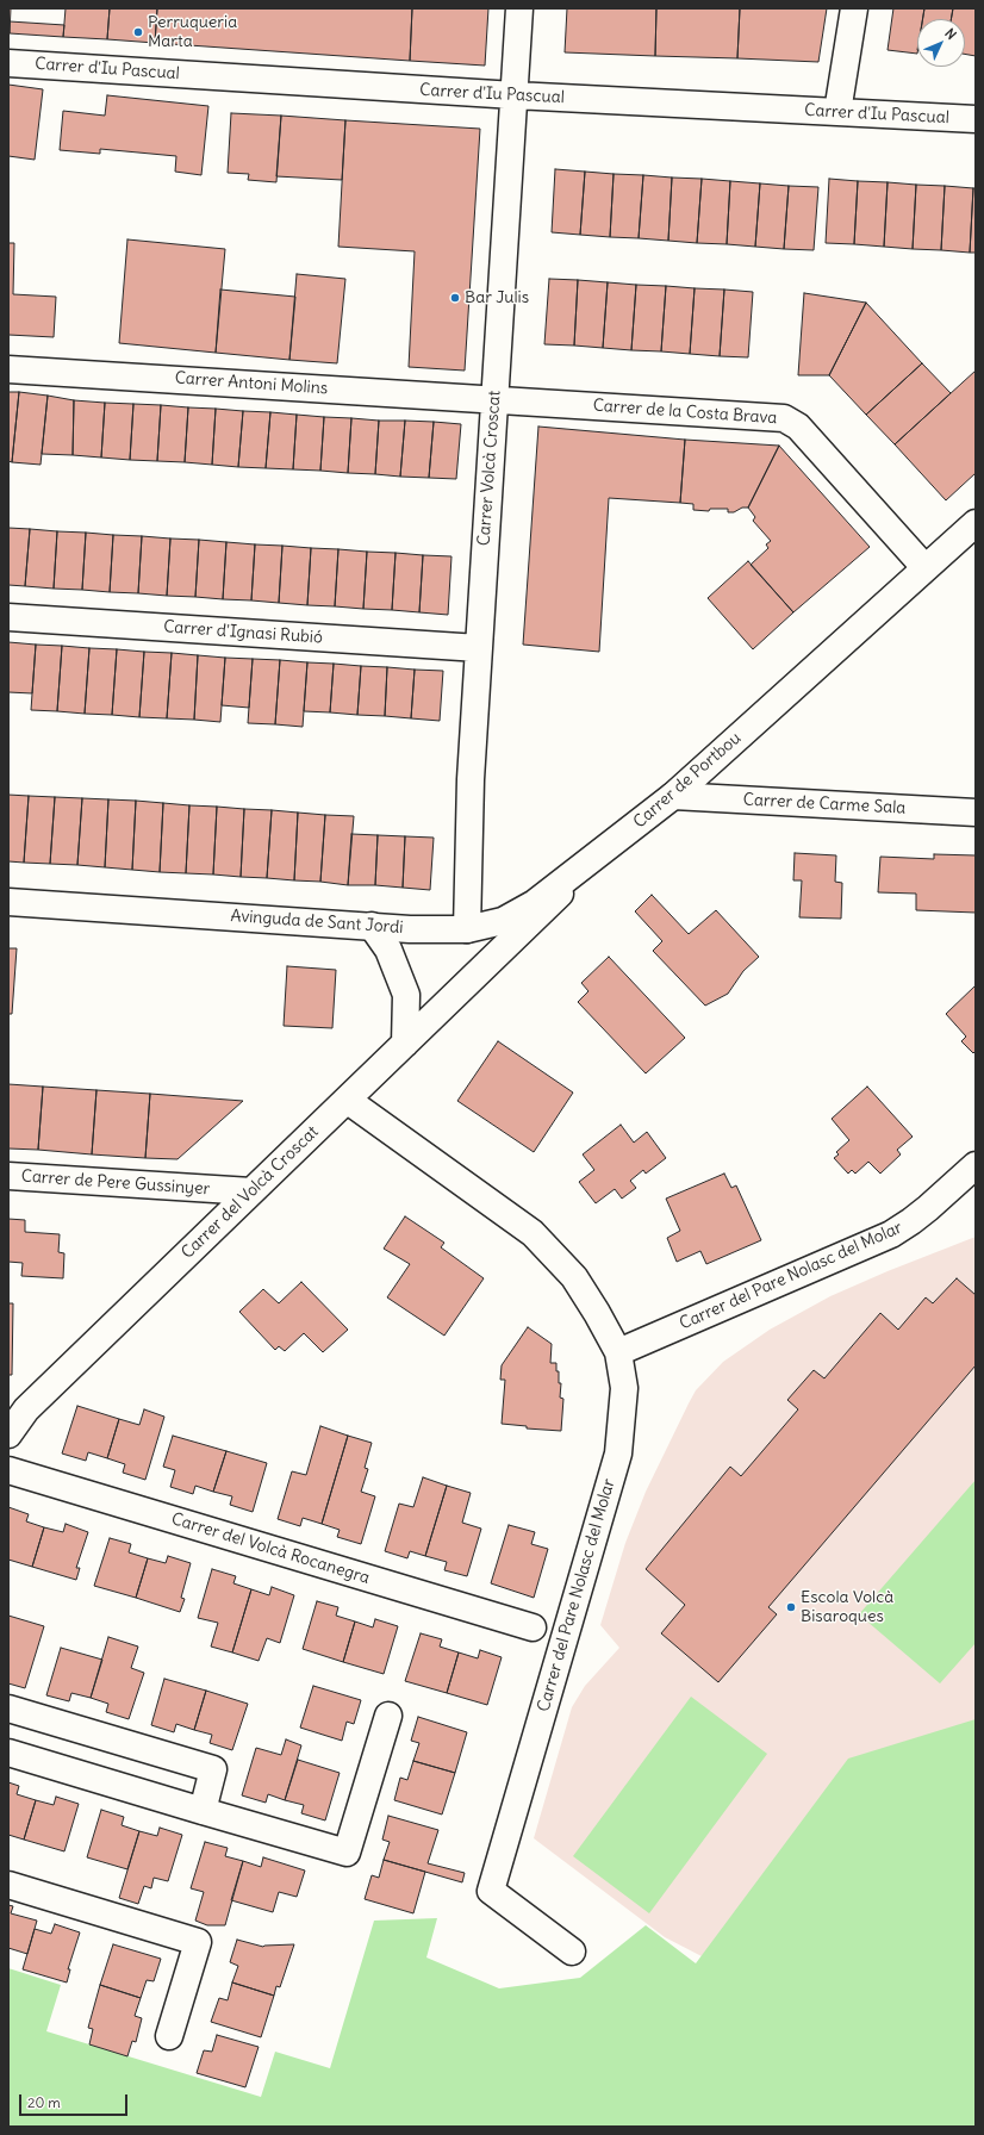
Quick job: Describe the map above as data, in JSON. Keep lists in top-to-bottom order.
{
  "streets": {
    "street": [
      "Carrer d'Iu Pascual",
      "Carrer Antoni Molins",
      "Carrer de la Costa Brava",
      "Carrer Volcà Croscat",
      "Carrer d'Ignasi Rubió",
      "Carrer de Portbou",
      "Carrer de Carme Sala",
      "Avinguda de Sant Jordi",
      "Carrer de Pere Gussinyer",
      "Carrer del Volcà Croscat",
      "Carrer del Pare Nolasc del Molar",
      "Carrer del Volcà Rocanegra"
    ]
  },
  "crossings": [
    ["Carrer d'Iu Pascual", "Carrer Volcà Croscat"],
    ["Carrer Antoni Molins", "Carrer de la Costa Brava"],
    ["Carrer Antoni Molins", "Carrer Volcà Croscat"],
    ["Carrer de la Costa Brava", "Carrer Volcà Croscat"],
    ["Carrer de la Costa Brava", "Carrer de Portbou"],
    ["Carrer Volcà Croscat", "Carrer d'Ignasi Rubió"],
    ["Carrer Volcà Croscat", "Avinguda de Sant Jordi"],
    ["Carrer de Portbou", "Carrer de Carme Sala"],
    ["Carrer de Portbou", "Avinguda de Sant Jordi"],
    ["Carrer de Portbou", "Carrer del Volcà Croscat"],
    ["Carrer de Pere Gussinyer", "Carrer del Volcà Croscat"],
    ["Carrer del Volcà Croscat", "Carrer del Pare Nolasc del Molar"]
  ],
  "places": ["Perruqueria Marta", "Bar Julis", "Escola Volcà Bisaroques"],
  "scale_bar": "20 m",
  "north": "top right"
}
